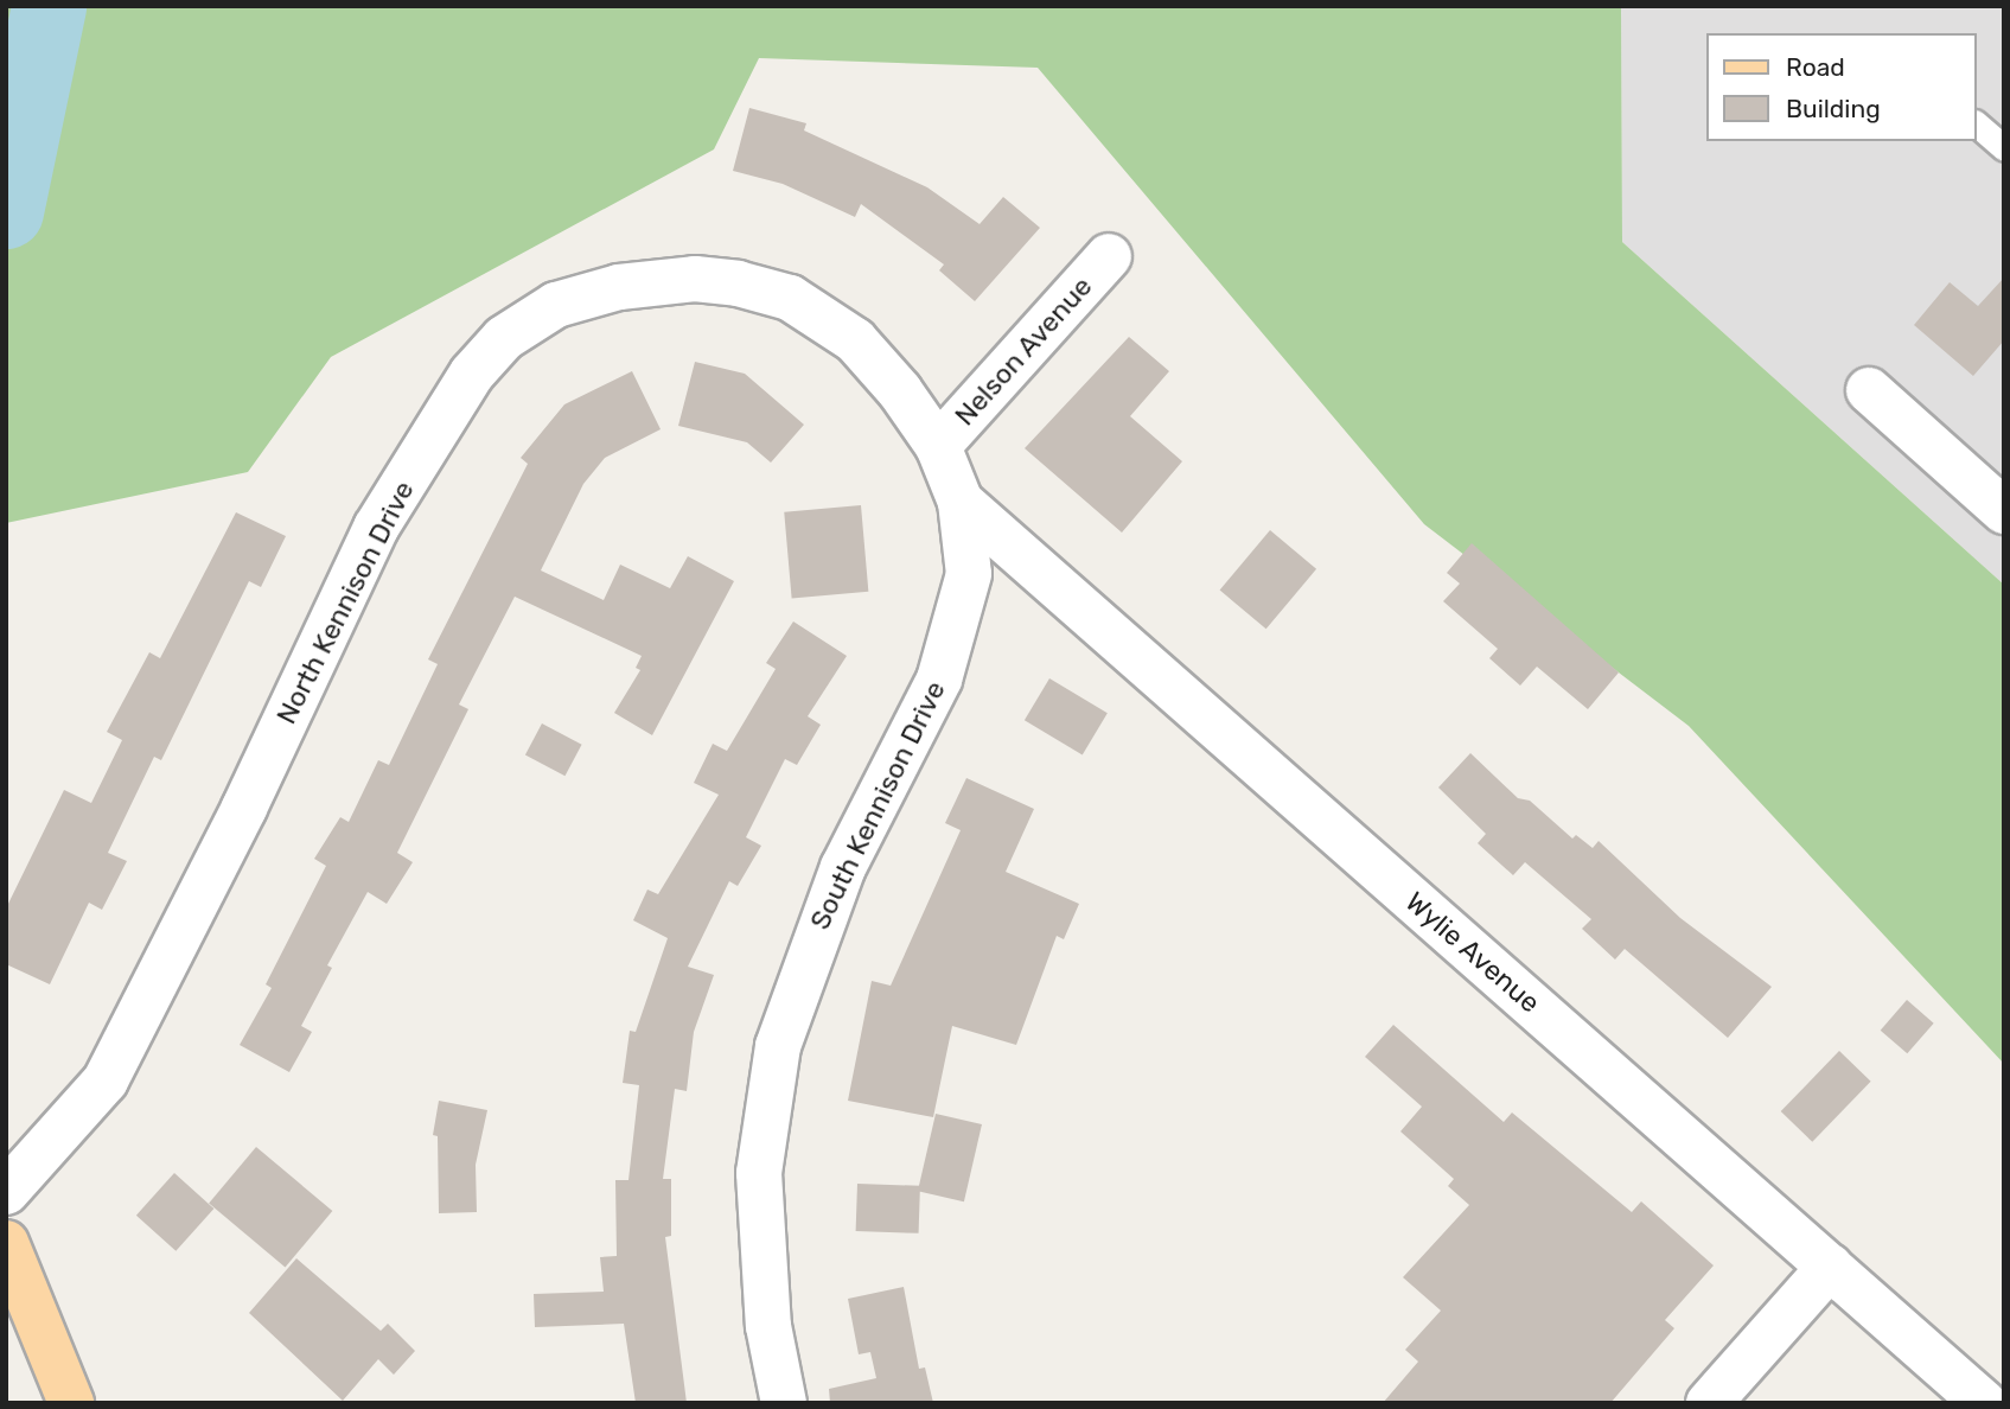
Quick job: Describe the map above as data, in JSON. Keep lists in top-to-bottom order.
{
  "streets": {
    "street": [
      "Nelson Avenue",
      "North Kennison Drive",
      "South Kennison Drive",
      "Wylie Avenue"
    ]
  },
  "crossings": [
    ["Nelson Avenue", "North Kennison Drive"],
    ["North Kennison Drive", "South Kennison Drive"],
    ["North Kennison Drive", "Wylie Avenue"],
    ["South Kennison Drive", "Wylie Avenue"]
  ],
  "legend": ["Road", "Building"]
}
